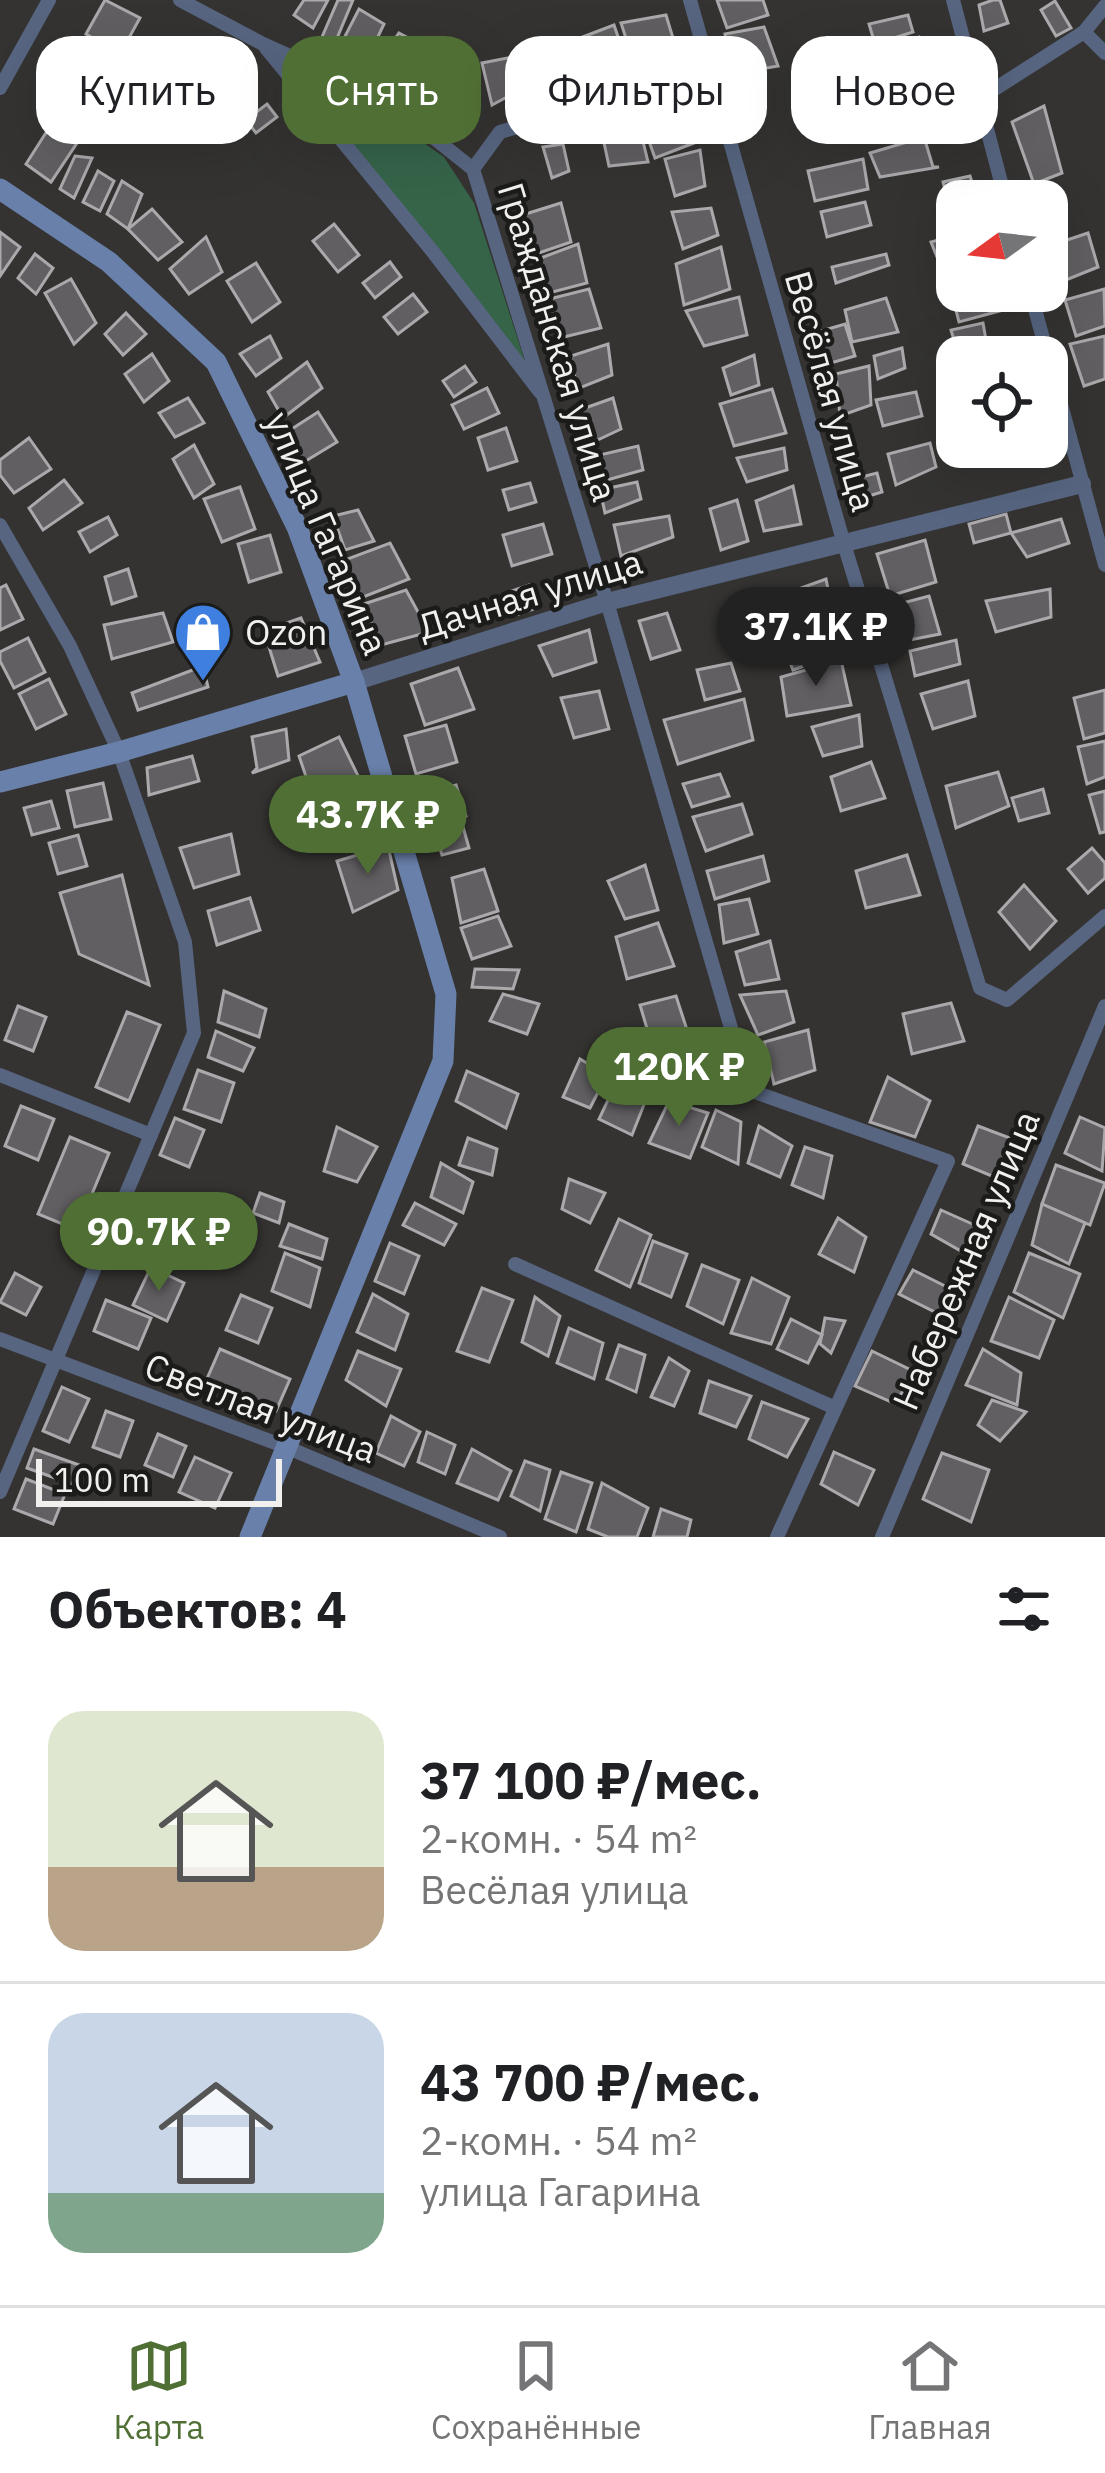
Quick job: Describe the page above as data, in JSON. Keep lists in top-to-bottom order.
{
  "streets": {
    "main road": ["улица Гагарина", "Дачная улица"],
    "street": [
      "Гражданская улица",
      "Весёлая улица",
      "Набережная улица",
      "Светлая улица"
    ]
  },
  "crossings": [
    ["Гражданская улица", "Дачная улица"],
    ["Гражданская улица", "Набережная улица"],
    ["Весёлая улица", "Дачная улица"],
    ["улица Гагарина", "Дачная улица"],
    ["улица Гагарина", "Светлая улица"]
  ],
  "places": {
    "shop": ["Ozon"]
  },
  "scale_bar": "100 m",
  "north": "left",
  "page": {
    "chip": [
      "Купить",
      "Снять",
      "Фильтры",
      "Новое"
    ],
    "price": [
      "37.1K ₽",
      "43.7K ₽",
      "120K ₽",
      "90.7K ₽"
    ],
    "scale": "100 m",
    "heading": "Объектов: 4",
    "list": [
      {
        "name": "37 100 ₽/мес.",
        "note": "2-комн. · 54 m² · Весёлая улица"
      },
      {
        "name": "43 700 ₽/мес.",
        "note": "2-комн. · 54 m² · улица Гагарина"
      }
    ],
    "tabs": ["Карта", "Сохранённые", "Главная"]
  }
}
